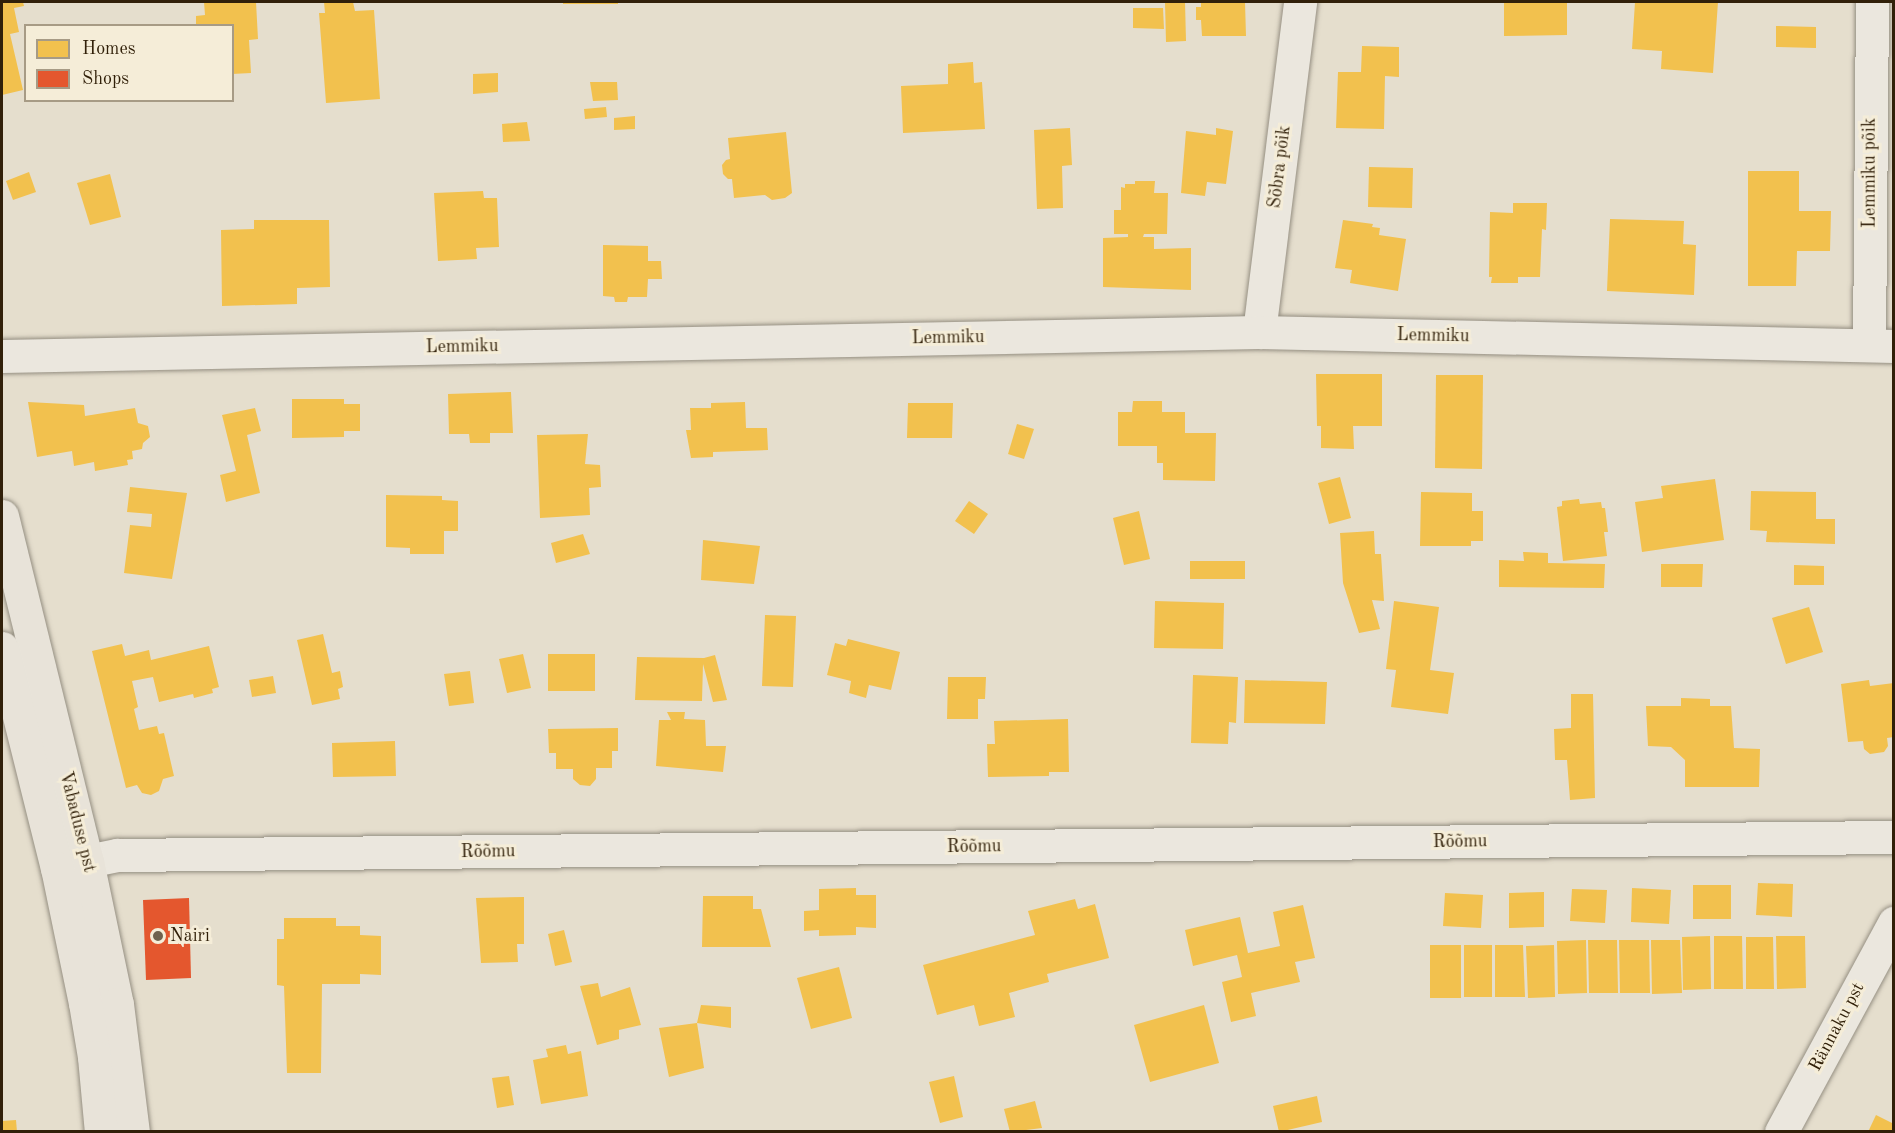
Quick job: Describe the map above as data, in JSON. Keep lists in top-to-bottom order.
{
  "streets": {
    "highway": ["Vabaduse pst"],
    "street": [
      "Sõbra põik",
      "Lemmiku põik",
      "Lemmiku",
      "Rõõmu",
      "Rännaku pst"
    ]
  },
  "crossings": [
    ["Sõbra põik", "Lemmiku"],
    ["Lemmiku põik", "Lemmiku"],
    ["Vabaduse pst", "Rõõmu"]
  ],
  "places": ["Nairi"],
  "legend": ["Homes", "Shops"]
}
